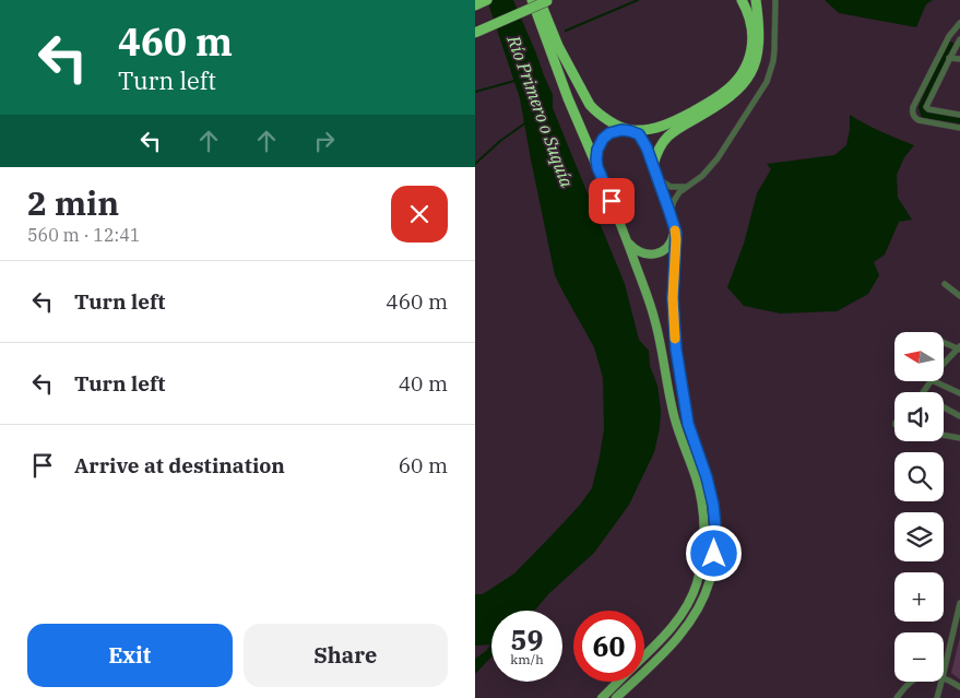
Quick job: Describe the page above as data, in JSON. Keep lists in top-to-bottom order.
{
  "water": ["Río Primero o Suquía"],
  "north": "left",
  "page": {
    "turn": ["460 m", "Turn left"],
    "heading": ["2 min", "560 m · 12:41"],
    "list": [
      {
        "name": "Turn left",
        "value": "460 m"
      },
      {
        "name": "Turn left",
        "value": "40 m"
      },
      {
        "name": "Arrive at destination",
        "value": "60 m"
      }
    ],
    "map_buttons": ["+", "−"],
    "speed": "59 km/h",
    "limit": "60",
    "buttons": ["Exit", "Share"]
  }
}
